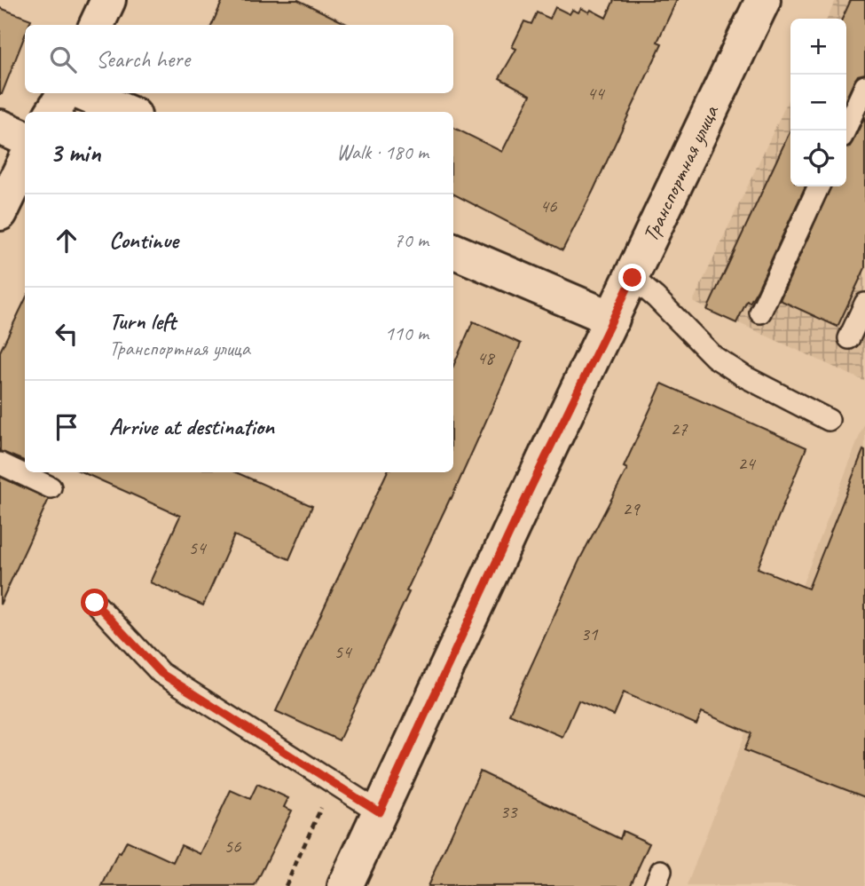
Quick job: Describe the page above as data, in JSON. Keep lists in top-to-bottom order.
{
  "streets": {
    "street": ["Транспортная улица"]
  },
  "house_numbers": [
    "44",
    "46",
    "48",
    "27",
    "24",
    "29",
    "54",
    "31",
    "54",
    "33",
    "56"
  ],
  "page": {
    "map_buttons": ["+", "−"],
    "search": "Search here",
    "heading": ["3 min", "Walk · 180 m"],
    "list": [
      ["Continue", "70 m"],
      ["Turn left", "Транспортная улица", "110 m"],
      "Arrive at destination"
    ]
  }
}
